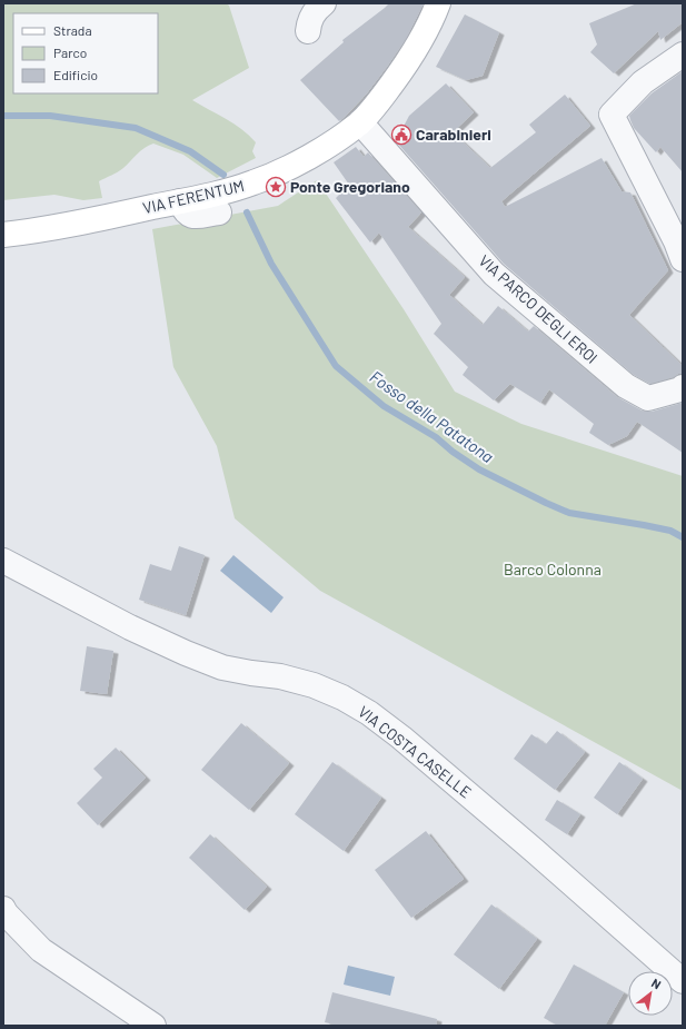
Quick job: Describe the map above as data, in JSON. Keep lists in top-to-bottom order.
{
  "streets": {
    "main road": ["VIA FERENTUM"],
    "street": ["VIA PARCO DEGLI EROI", "VIA COSTA CASELLE"]
  },
  "crossings": [
    ["VIA FERENTUM", "VIA PARCO DEGLI EROI"]
  ],
  "water": ["Fosso della Patatona"],
  "parks": ["Barco Colonna"],
  "places": {
    "public building": ["Carabinieri"],
    "place": ["Ponte Gregoriano"]
  },
  "legend": ["Strada", "Parco", "Edificio"],
  "north": "top right"
}
